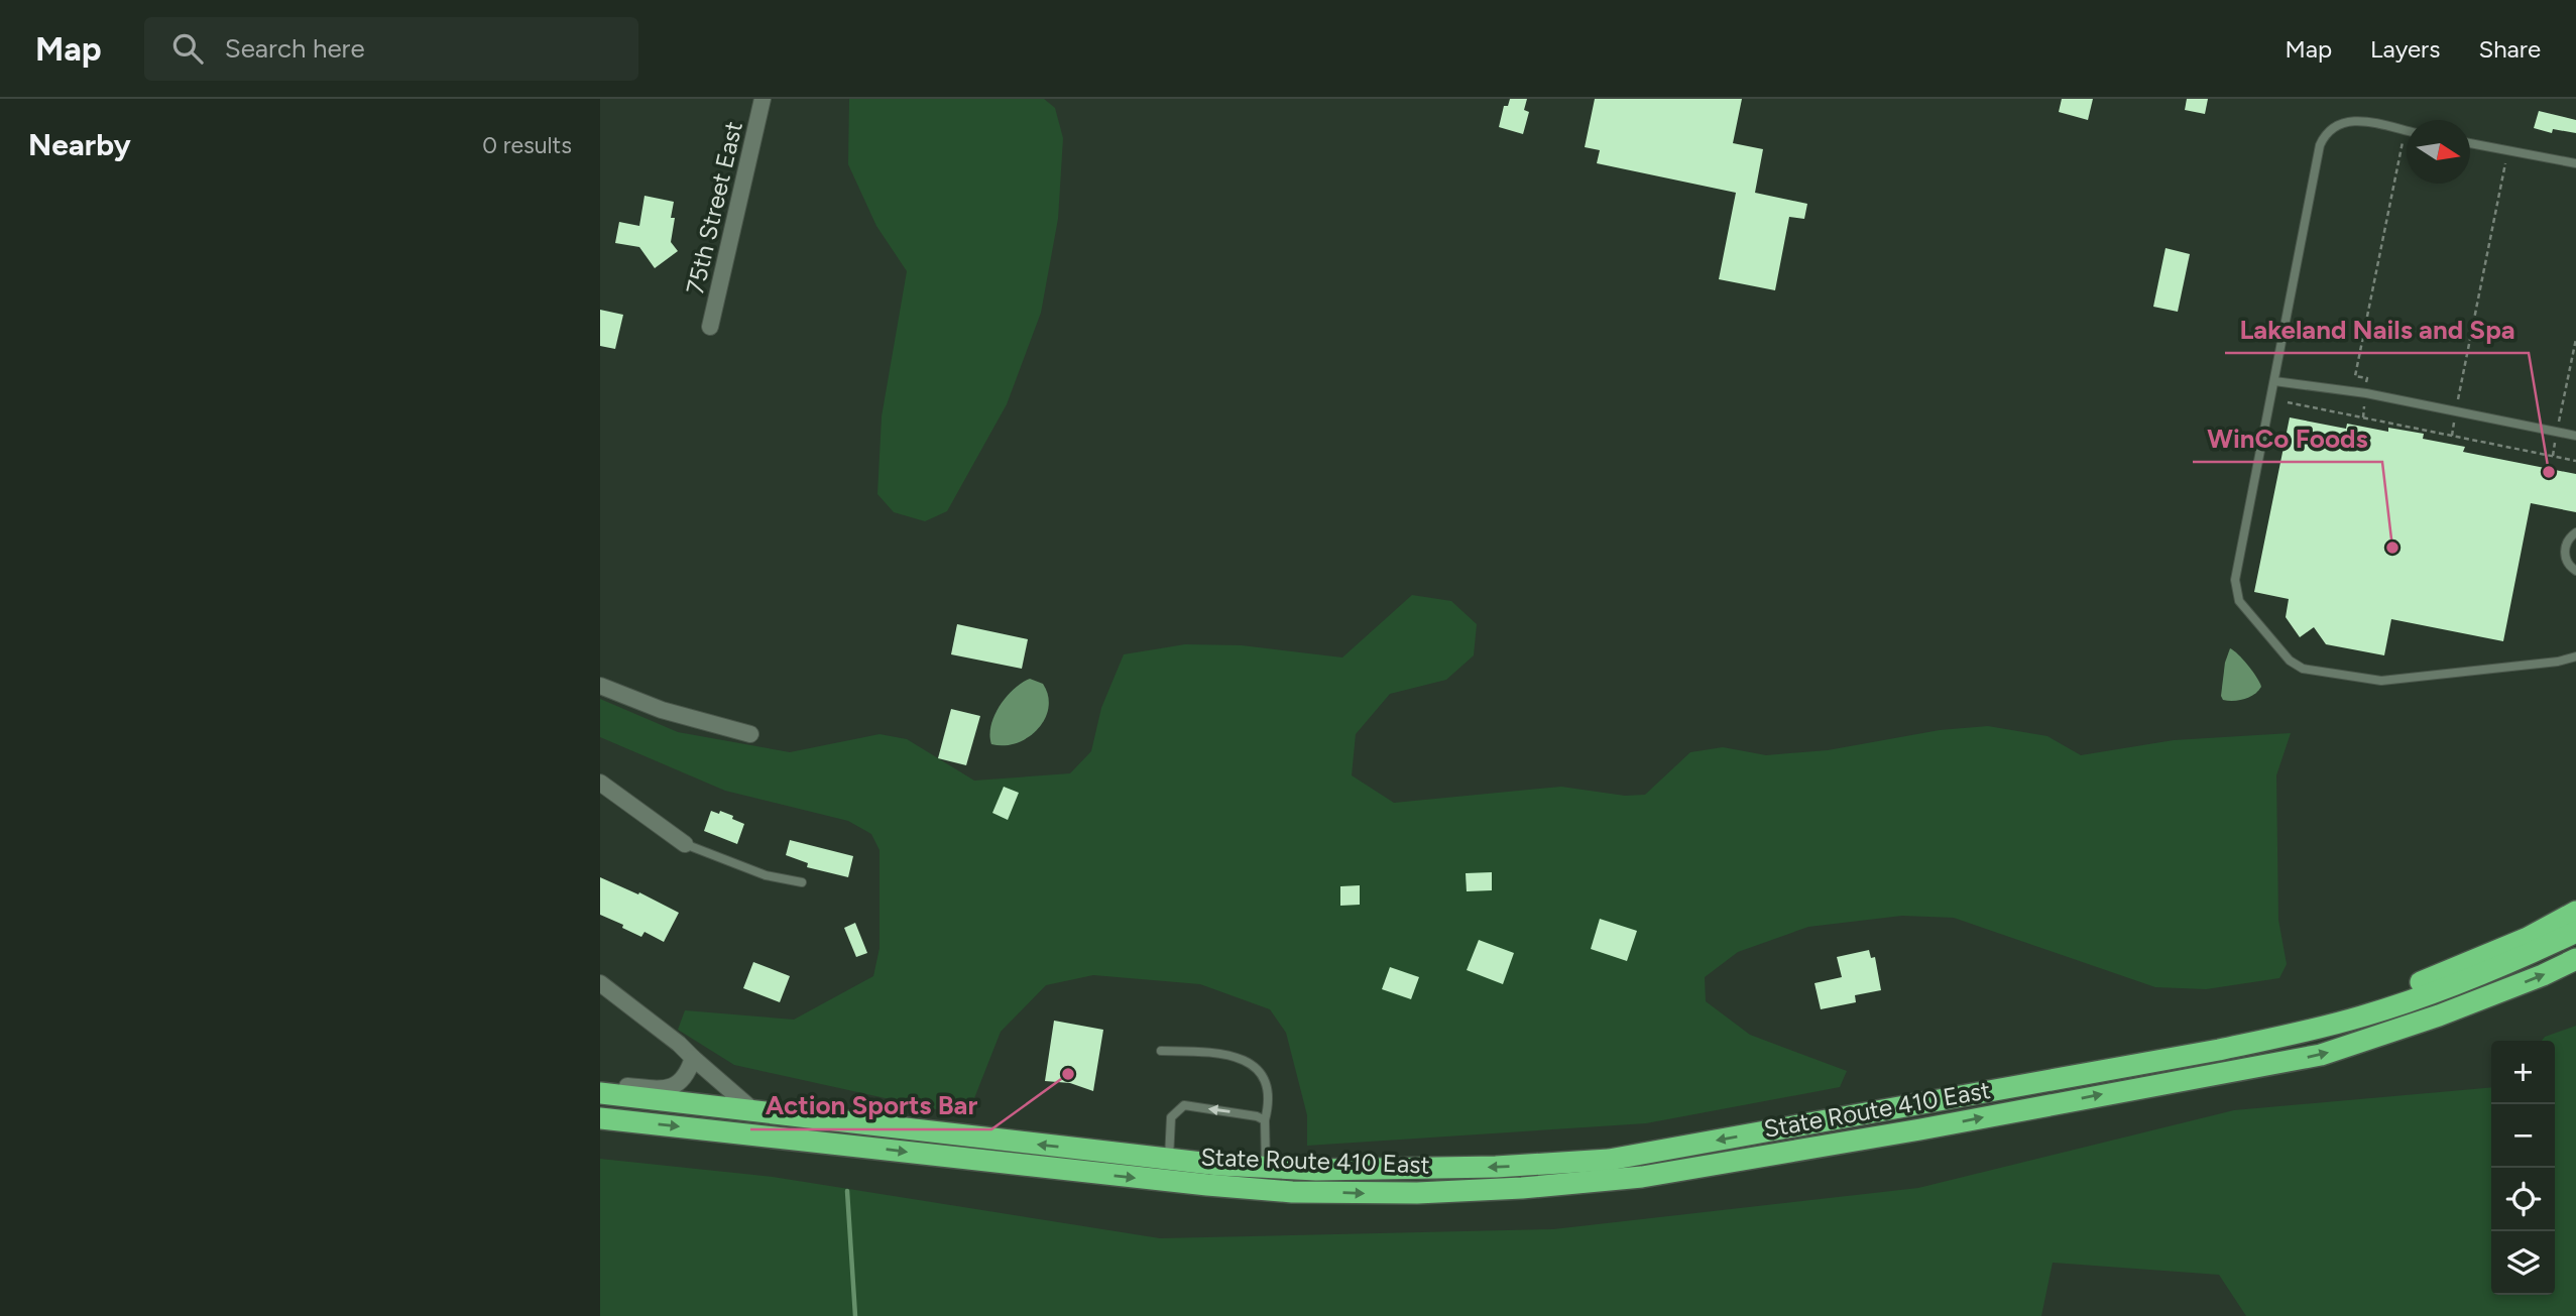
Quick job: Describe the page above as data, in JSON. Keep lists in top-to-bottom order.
{
  "streets": {
    "highway": ["State Route 410 East"],
    "street": ["75th Street East"]
  },
  "places": ["Lakeland Nails and Spa", "WinCo Foods", "Action Sports Bar"],
  "north": "right",
  "page": {
    "header": "Map",
    "search": "Search here",
    "nav": ["Map", "Layers", "Share"],
    "heading": ["Nearby", "0 results"],
    "map_buttons": ["+", "−"]
  }
}
